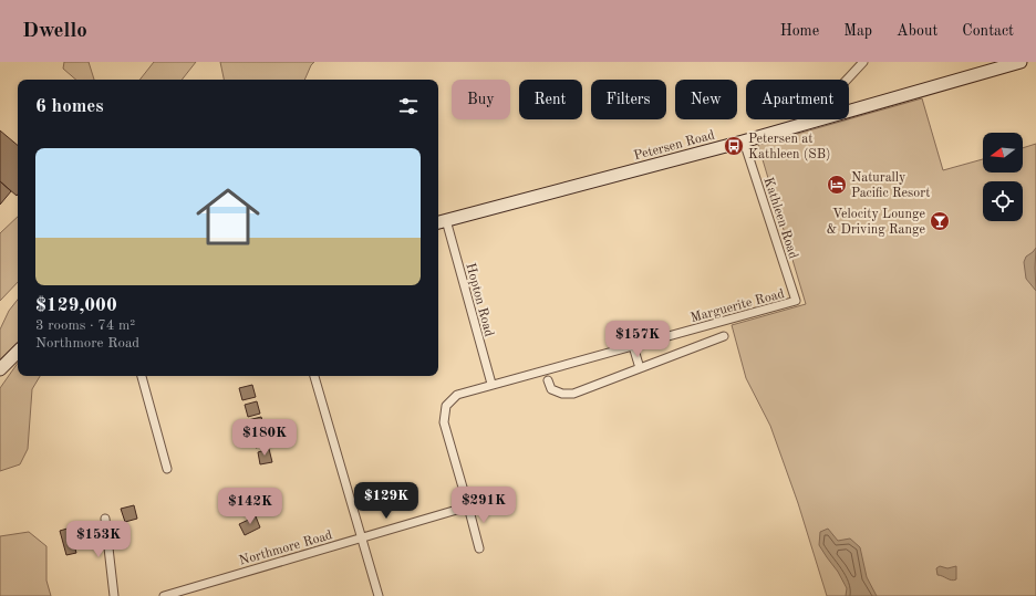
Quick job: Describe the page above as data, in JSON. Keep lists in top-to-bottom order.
{
  "streets": {
    "street": [
      "Petersen Road",
      "Kathleen Road",
      "Hopton Road",
      "Marguerite Road",
      "Northmore Road"
    ]
  },
  "crossings": [
    ["Petersen Road", "Kathleen Road"],
    ["Petersen Road", "Hopton Road"],
    ["Kathleen Road", "Marguerite Road"],
    ["Hopton Road", "Marguerite Road"]
  ],
  "places": {
    "bus stop": ["Petersen at Kathleen (SB)"],
    "hotel": ["Naturally Pacific Resort"],
    "bar": ["Velocity Lounge & Driving Range"]
  },
  "north": "left",
  "page": {
    "header": "Dwello",
    "nav": [
      "Home",
      "Map",
      "About",
      "Contact"
    ],
    "chip": [
      "Buy",
      "Rent",
      "Filters",
      "New",
      "Apartment"
    ],
    "heading": "6 homes",
    "list": [
      {
        "name": "$129,000",
        "note": "3 rooms · 74 m² · Northmore Road"
      }
    ],
    "price": [
      "$157K",
      "$180K",
      "$129K",
      "$291K",
      "$142K",
      "$153K"
    ]
  }
}
